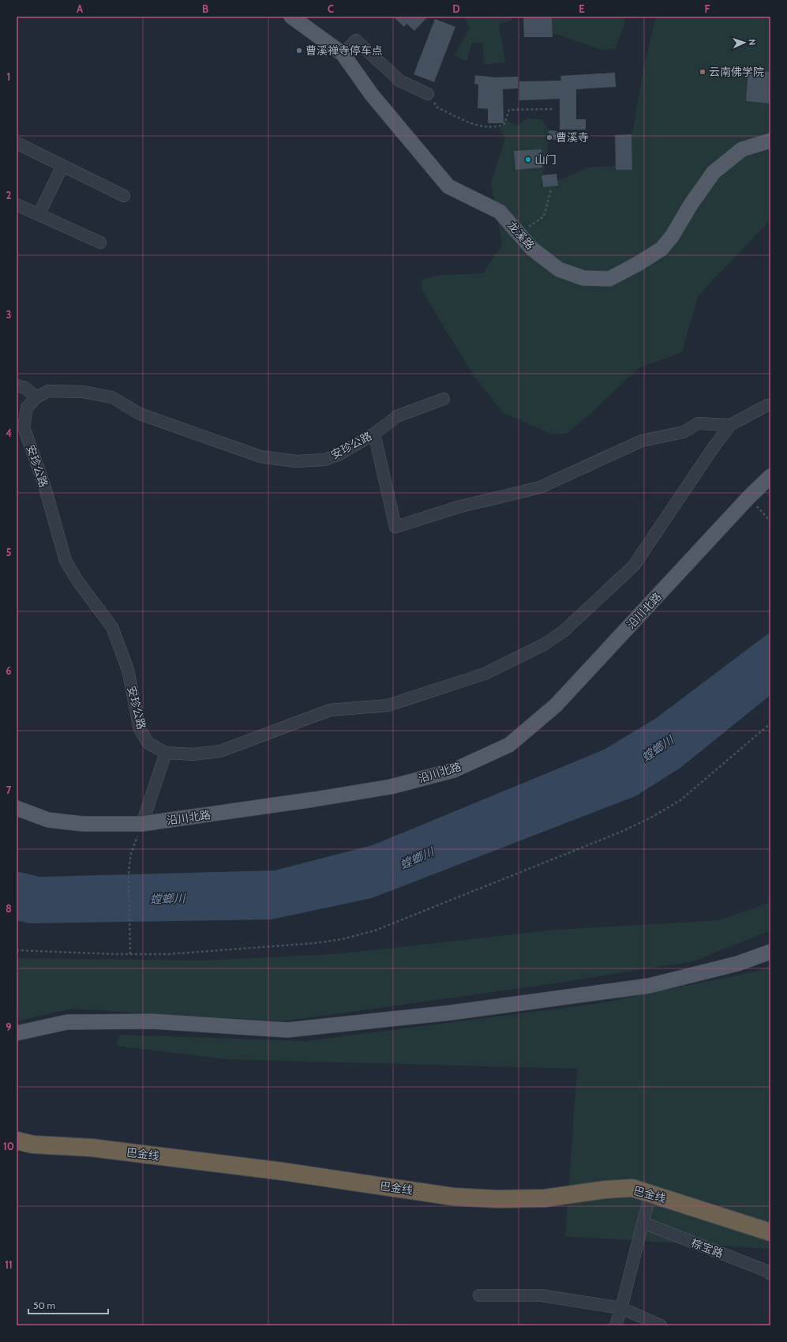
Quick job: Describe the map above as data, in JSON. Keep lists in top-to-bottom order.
{
  "streets": {
    "highway": ["巴金线"],
    "main road": ["龙溪路", "沿川北路"],
    "street": ["安珍公路", "棕宝路"]
  },
  "water": ["螳螂川"],
  "places": [
    "曹溪禅寺停车点",
    "云南佛学院",
    "曹溪寺",
    "山门"
  ],
  "scale_bar": "50 m",
  "north": "right",
  "grid": {
    "columns": [
      "A",
      "B",
      "C",
      "D",
      "E",
      "F"
    ],
    "rows": [
      "1",
      "2",
      "3",
      "4",
      "5",
      "6",
      "7",
      "8",
      "9",
      "10",
      "11"
    ]
  }
}
